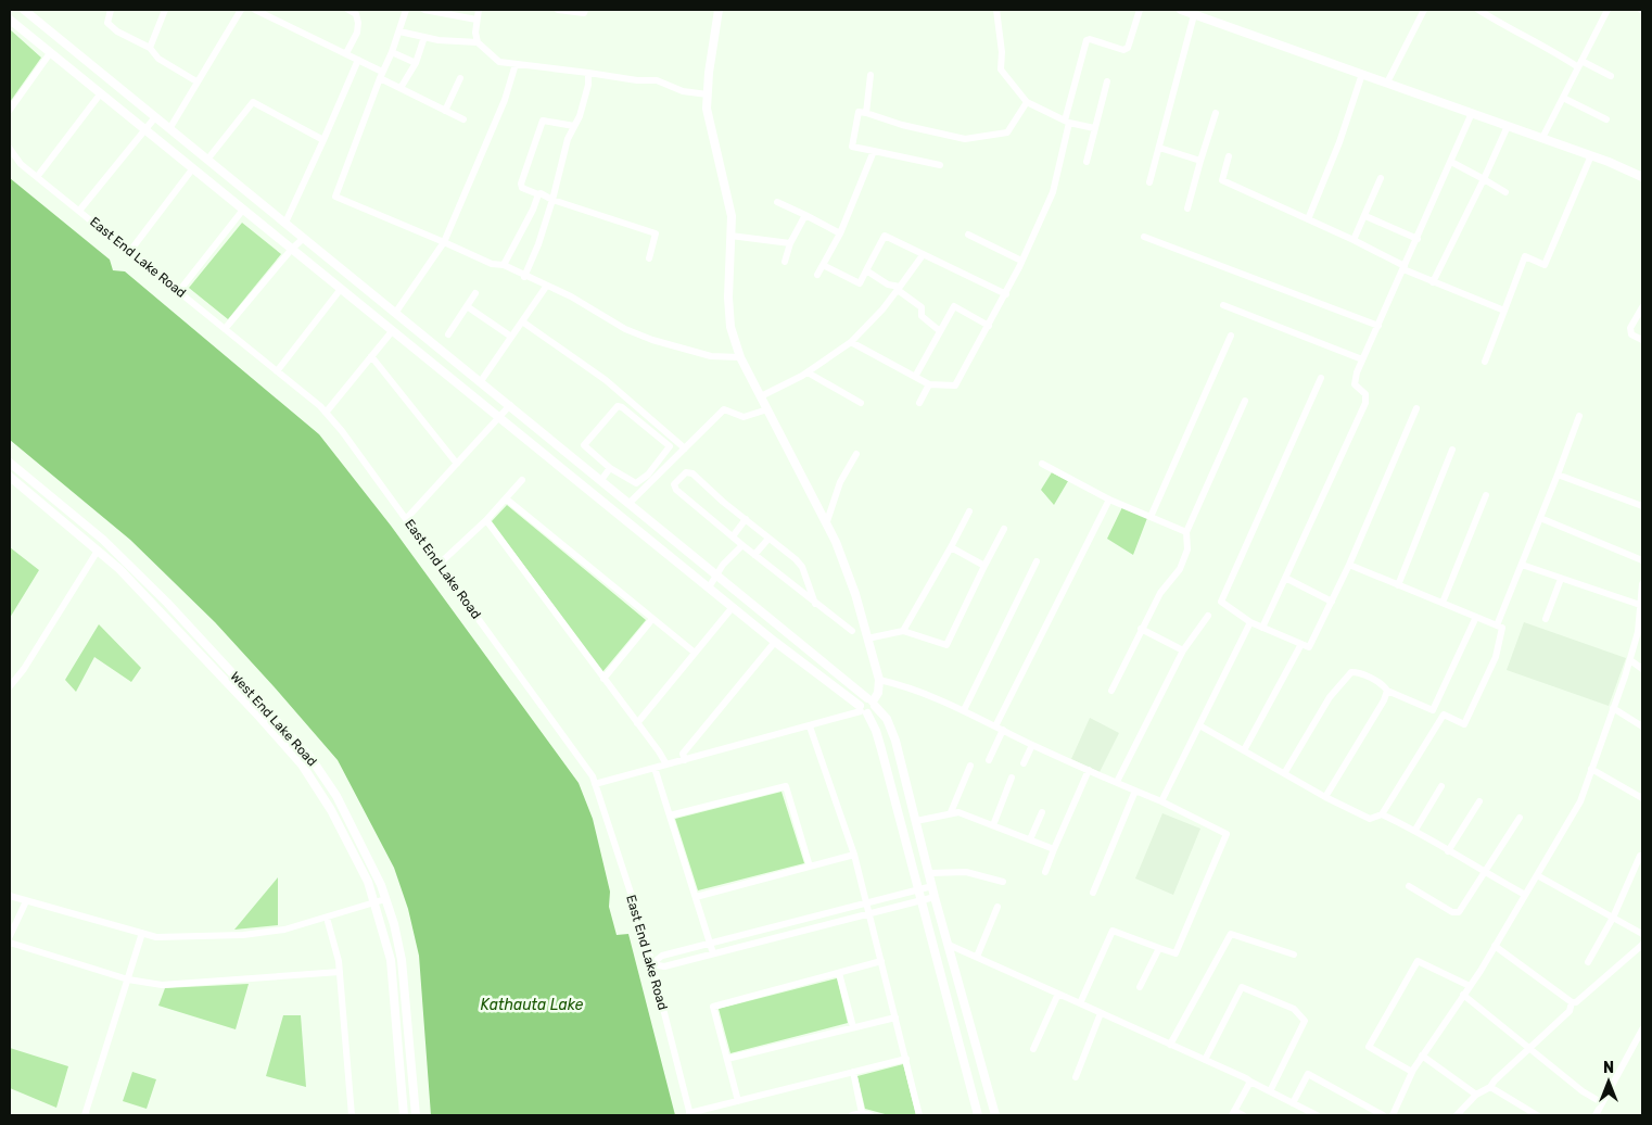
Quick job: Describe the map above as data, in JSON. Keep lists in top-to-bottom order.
{
  "streets": {
    "street": ["East End Lake Road", "West End Lake Road"]
  },
  "water": ["Kathauta Lake"],
  "north": "top"
}
